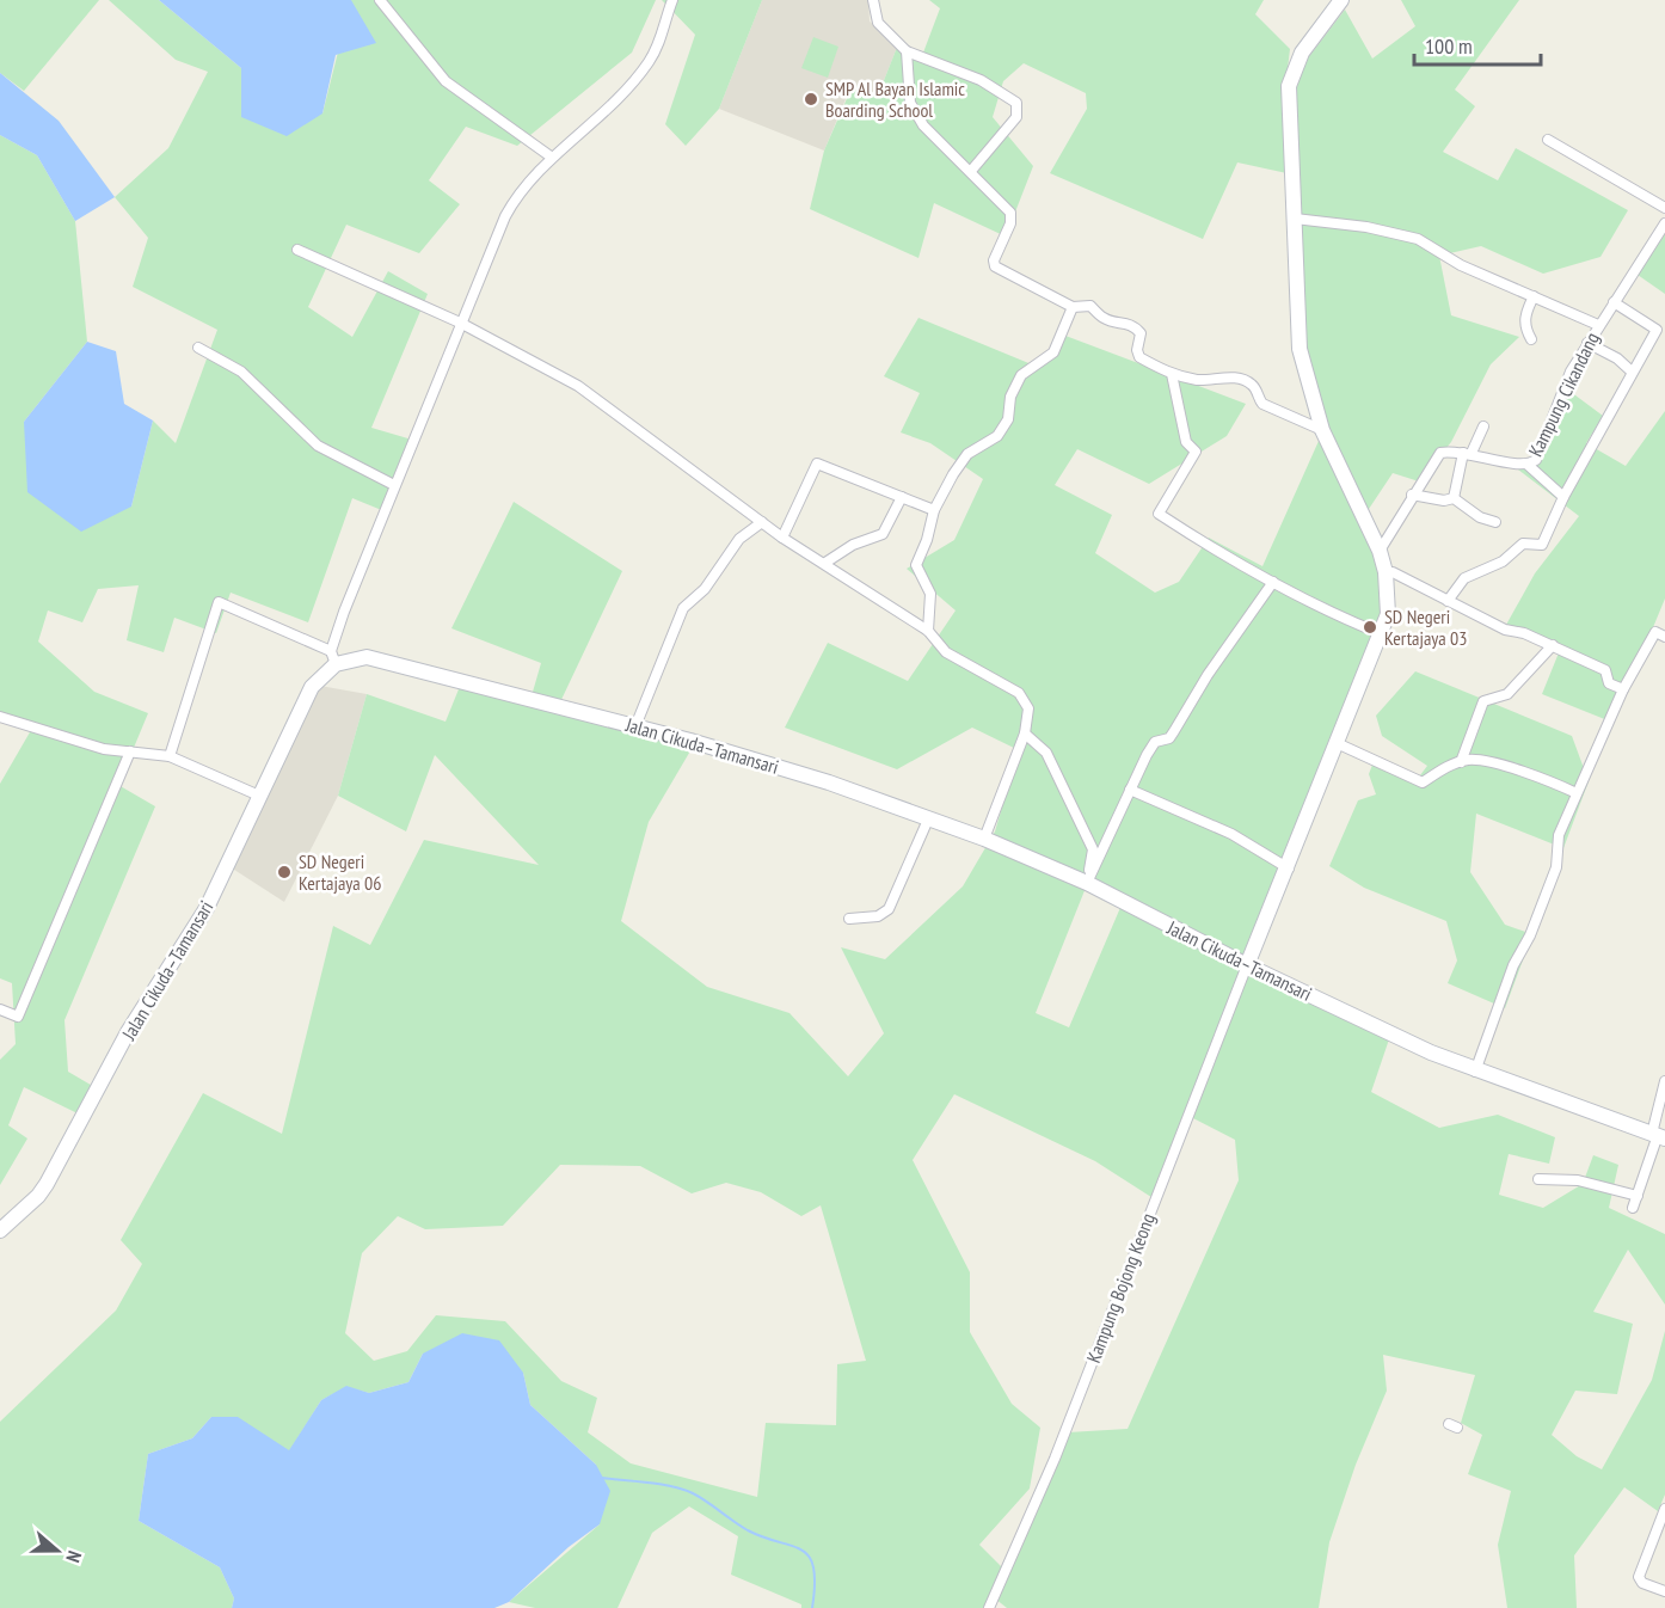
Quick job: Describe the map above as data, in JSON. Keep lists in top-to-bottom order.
{
  "streets": {
    "street": ["Kampung Cikandang", "Jalan Cikuda–Tamansari", "Kampung Bojong Keong"]
  },
  "crossings": [
    ["Jalan Cikuda–Tamansari", "Kampung Bojong Keong"]
  ],
  "places": ["SMP Al Bayan Islamic Boarding School", "SD Negeri Kertajaya 03", "SD Negeri Kertajaya 06"],
  "scale_bar": "100 m",
  "north": "right"
}
